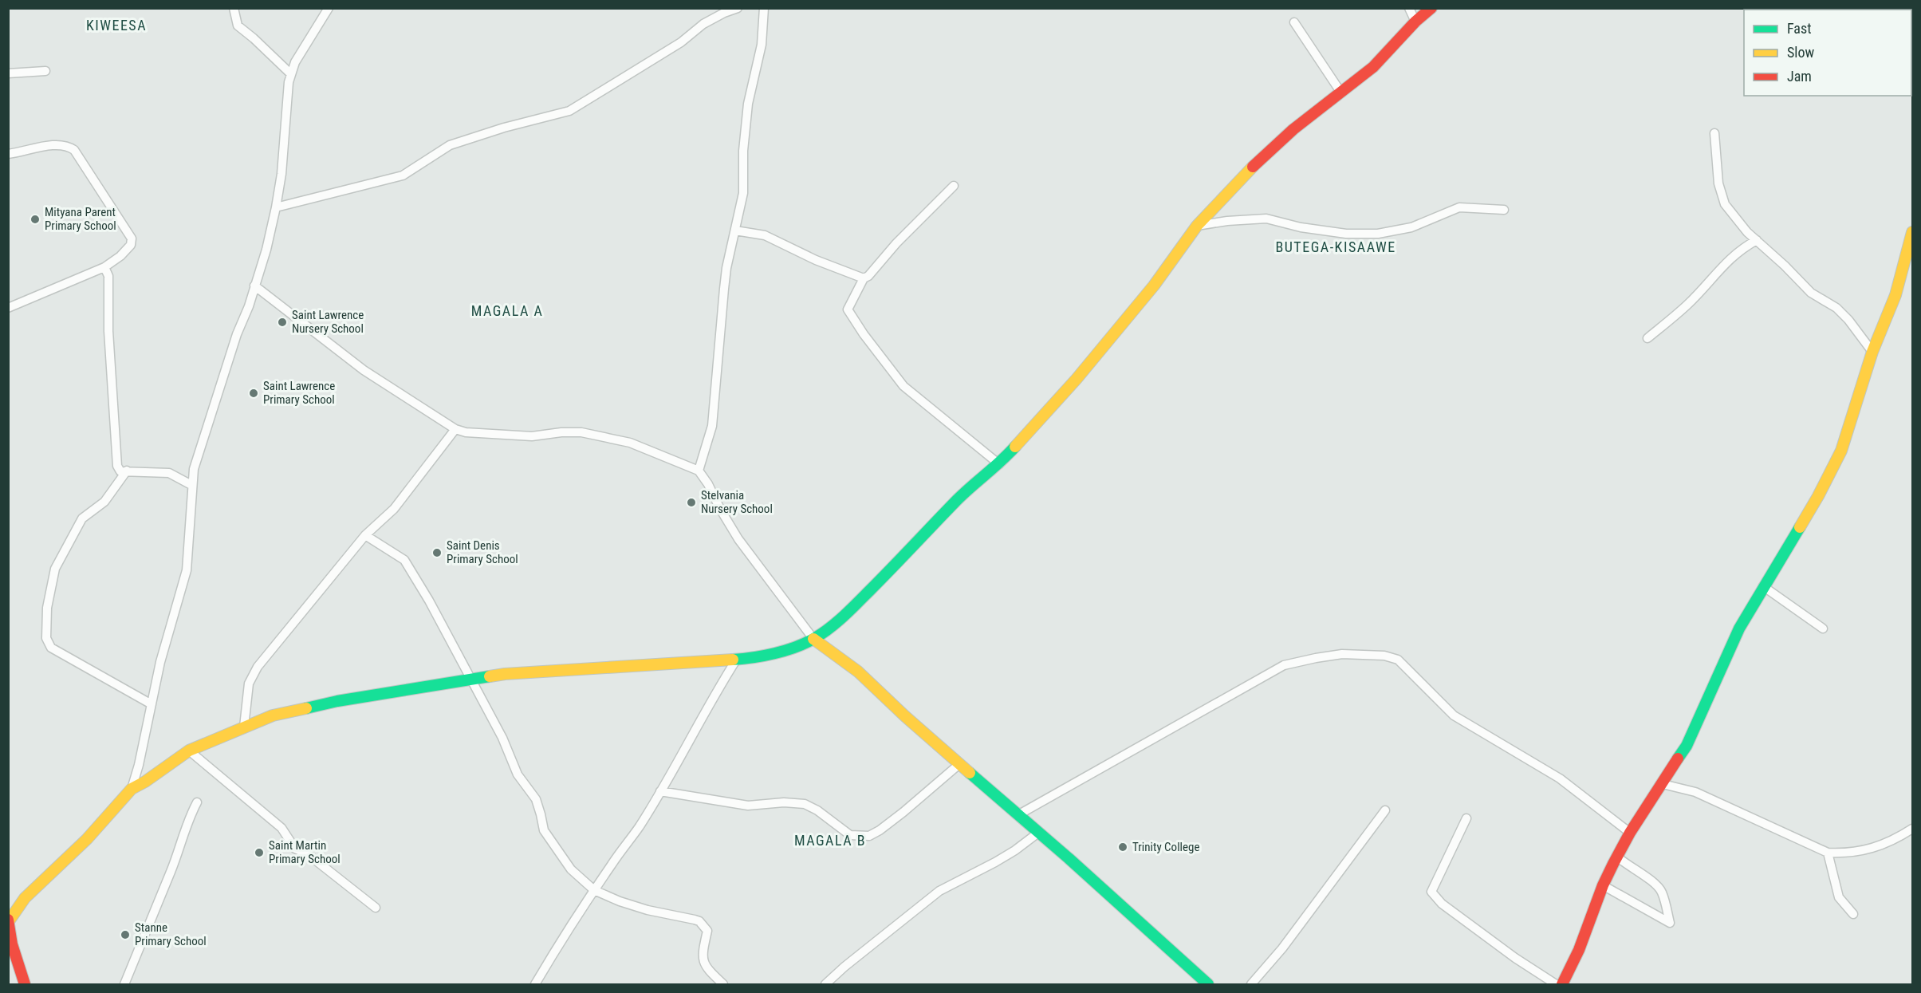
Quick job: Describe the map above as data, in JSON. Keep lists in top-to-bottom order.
{
  "districts": [
    "KIWEESA",
    "BUTEGA-KISAAWE",
    "MAGALA A",
    "MAGALA B"
  ],
  "places": [
    "Mityana Parent Primary School",
    "Saint Lawrence Nursery School",
    "Saint Lawrence Primary School",
    "Stelvania Nursery School",
    "Saint Denis Primary School",
    "Trinity College",
    "Saint Martin Primary School",
    "Stanne Primary School"
  ],
  "legend": ["Fast", "Slow", "Jam"]
}
